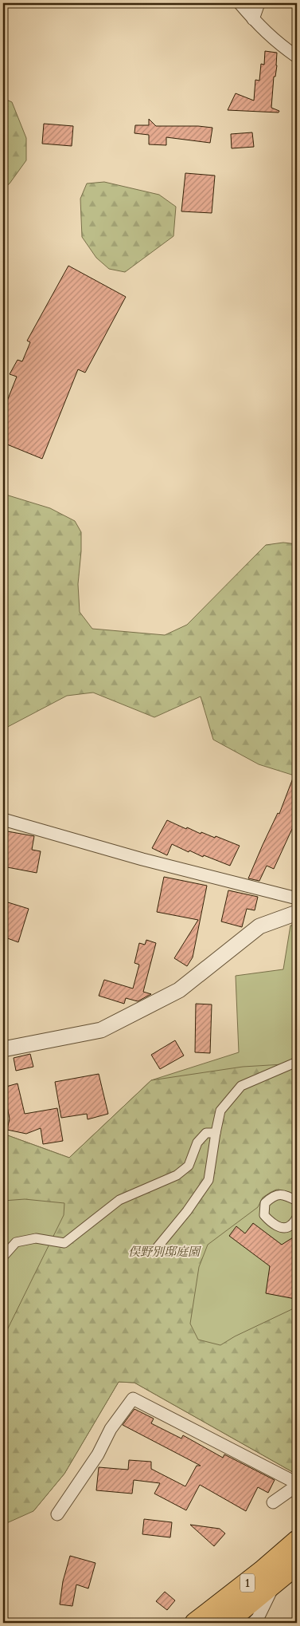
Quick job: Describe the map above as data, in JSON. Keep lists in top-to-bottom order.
{
  "streets": {
    "highway": ["1"]
  },
  "parks": ["俣野別邸庭園"]
}
